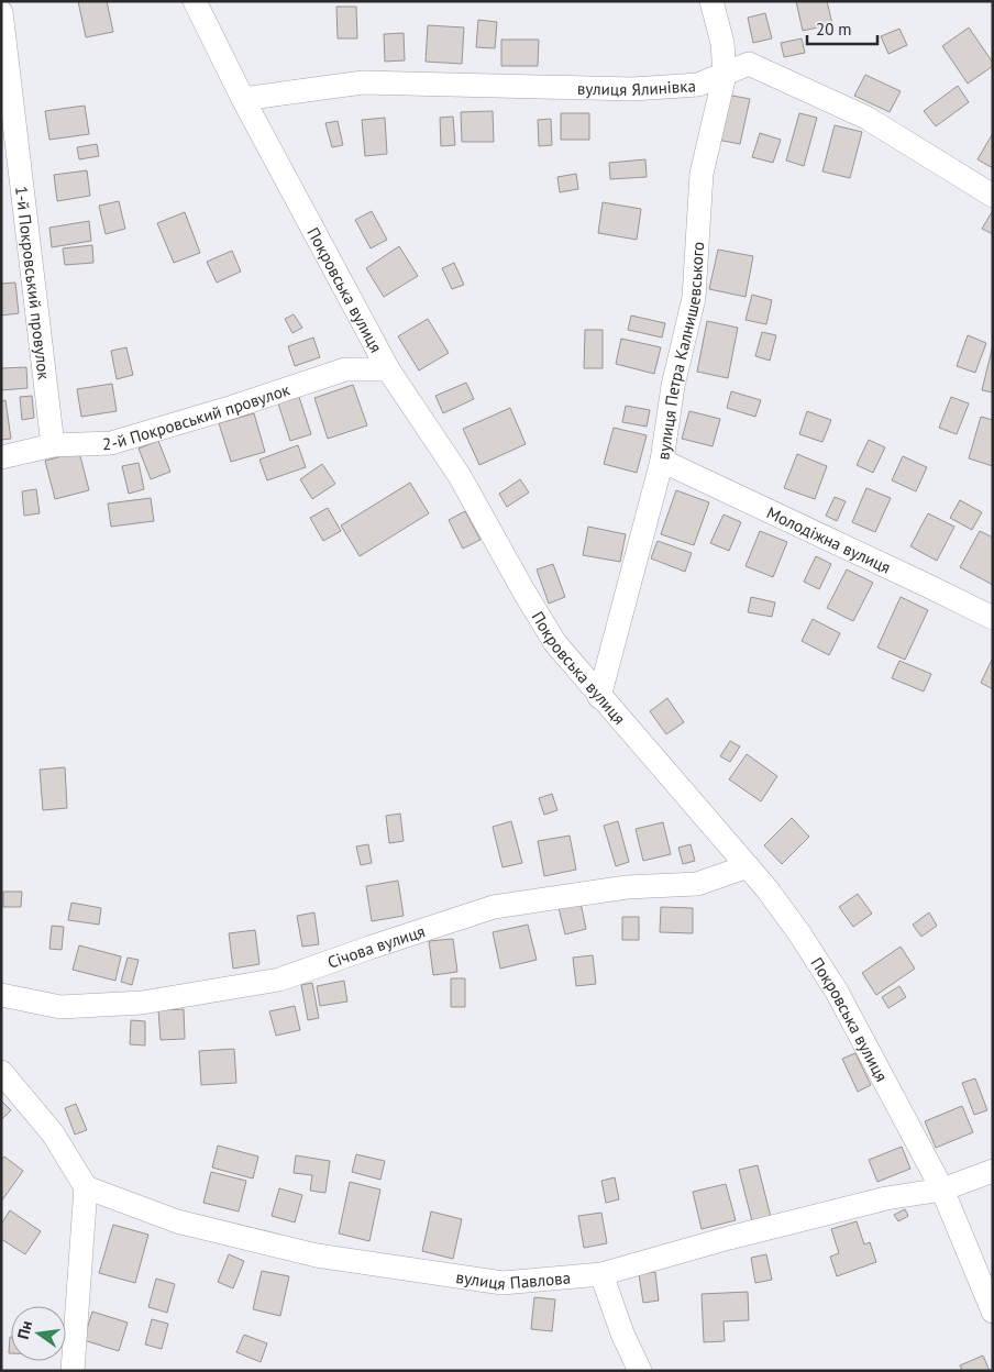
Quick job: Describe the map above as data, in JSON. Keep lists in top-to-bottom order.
{
  "streets": {
    "street": [
      "вулиця Ялинівка",
      "1-й Покровський провулок",
      "Покровська вулиця",
      "вулиця Петра Калнишевського",
      "2-й Покровський провулок",
      "Молодіжна вулиця",
      "Січова вулиця",
      "вулиця Павлова"
    ]
  },
  "crossings": [
    ["вулиця Ялинівка", "Покровська вулиця"],
    ["вулиця Ялинівка", "вулиця Петра Калнишевського"],
    ["1-й Покровський провулок", "2-й Покровський провулок"],
    ["Покровська вулиця", "вулиця Петра Калнишевського"],
    ["Покровська вулиця", "2-й Покровський провулок"],
    ["Покровська вулиця", "Січова вулиця"],
    ["Покровська вулиця", "вулиця Павлова"],
    ["вулиця Петра Калнишевського", "Молодіжна вулиця"]
  ],
  "scale_bar": "20 m",
  "north": "left"
}
